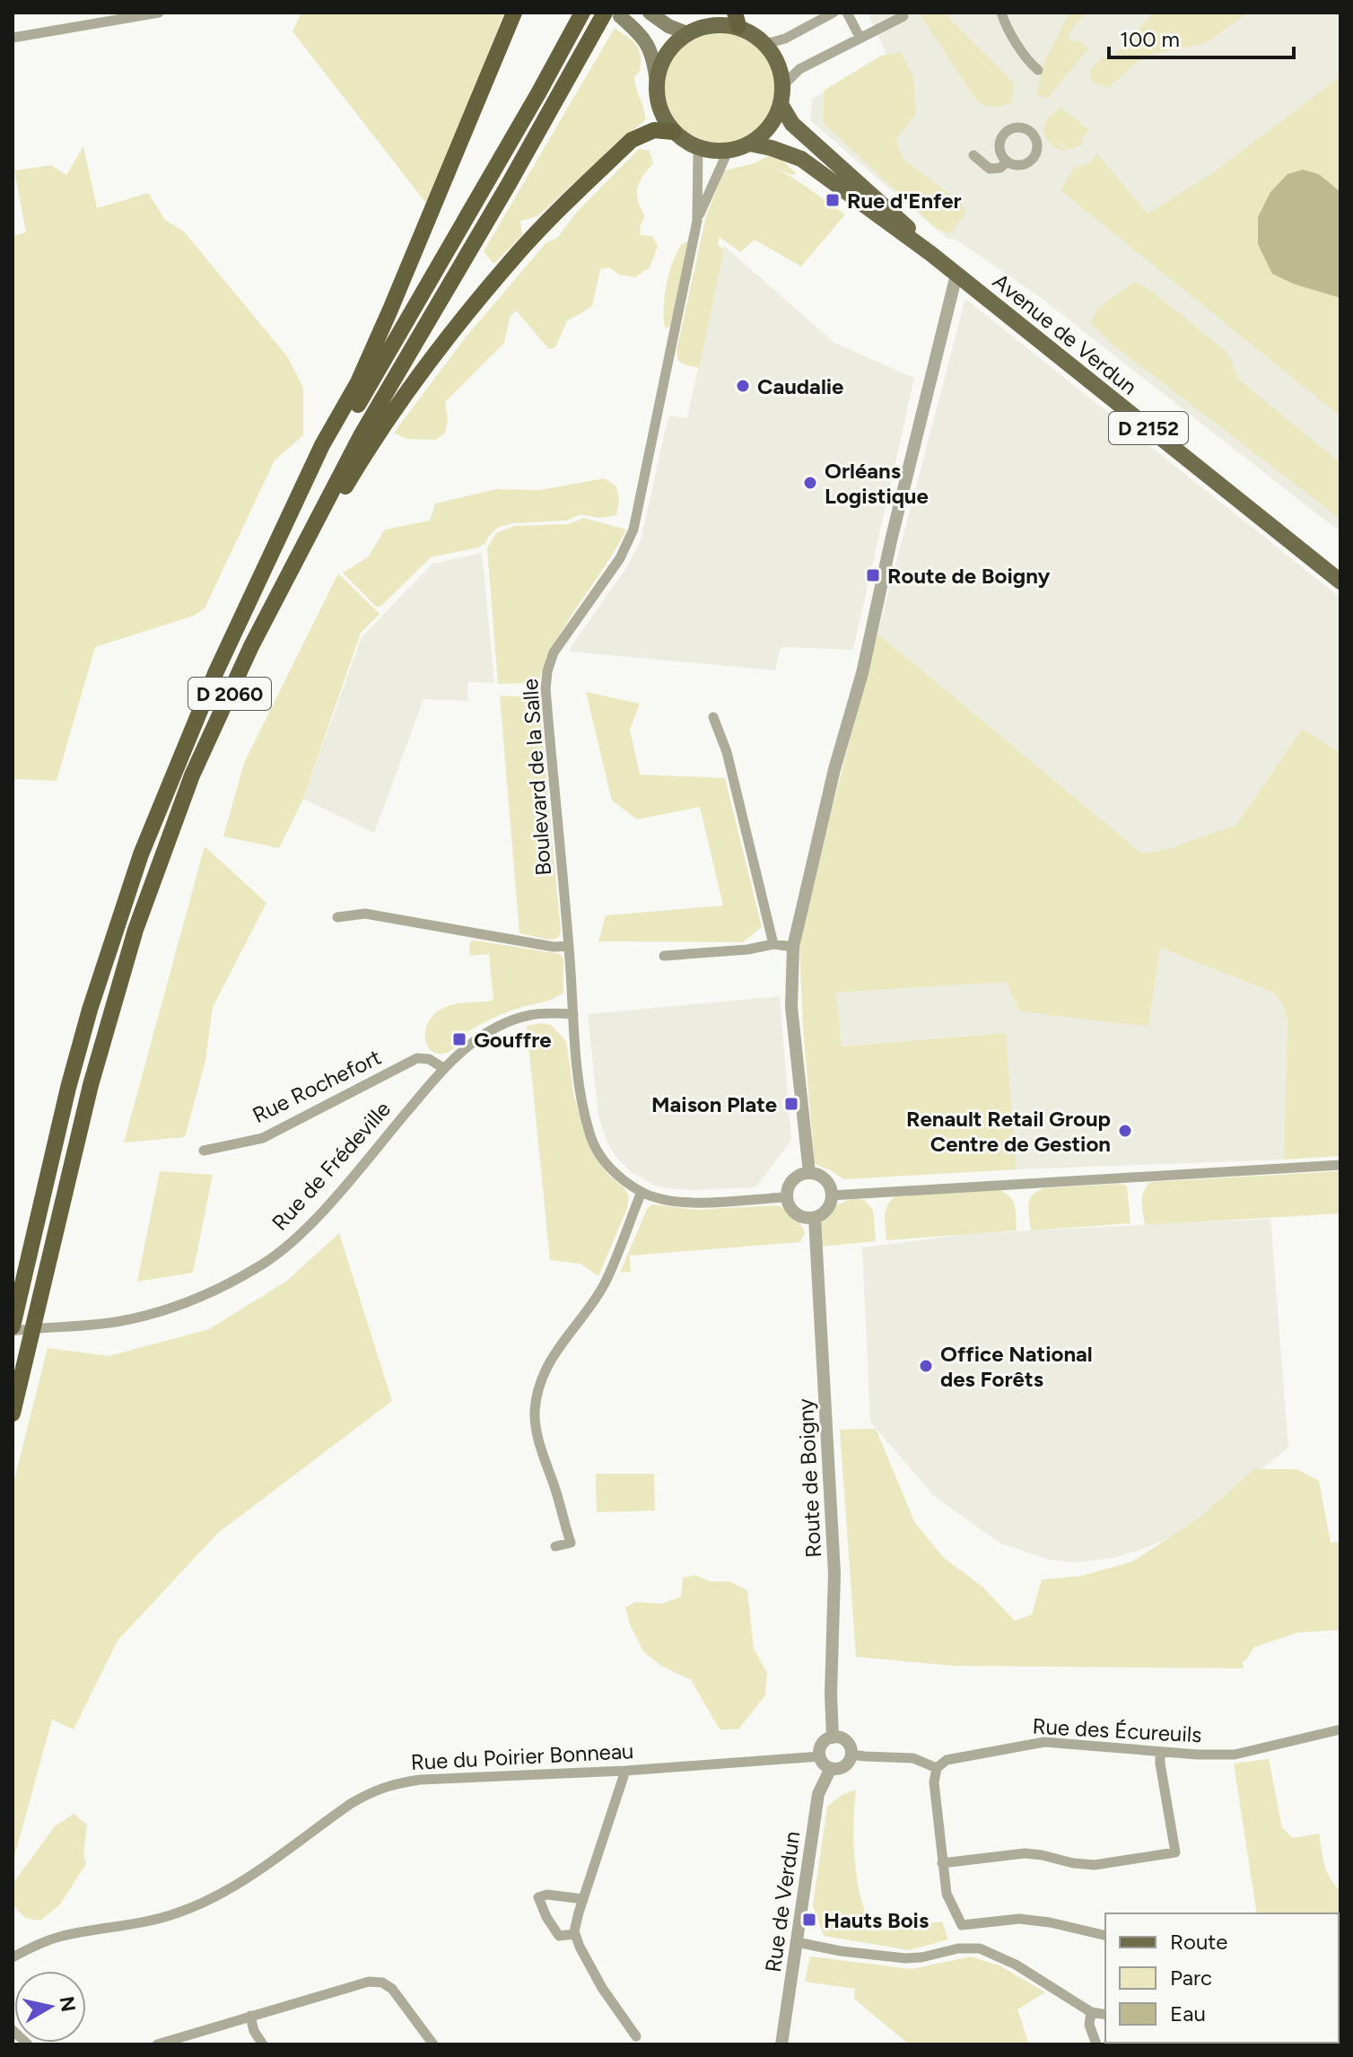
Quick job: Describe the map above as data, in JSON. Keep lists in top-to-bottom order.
{
  "streets": {
    "highway": ["D 2060"],
    "main road": ["Avenue de Verdun", "D 2152"],
    "street": [
      "Boulevard de la Salle",
      "Rue Rochefort",
      "Rue de Frédeville",
      "Route de Boigny",
      "Rue des Écureuils",
      "Rue du Poirier Bonneau",
      "Rue de Verdun"
    ]
  },
  "crossings": [
    ["Avenue de Verdun", "Boulevard de la Salle"],
    ["D 2060", "Rue de Frédeville"],
    ["Boulevard de la Salle", "Rue de Frédeville"],
    ["Boulevard de la Salle", "Route de Boigny"],
    ["Rue Rochefort", "Rue de Frédeville"],
    ["Route de Boigny", "Rue du Poirier Bonneau"],
    ["Route de Boigny", "Rue de Verdun"],
    ["Rue du Poirier Bonneau", "Rue de Verdun"]
  ],
  "places": {
    "transit": [
      "Rue d'Enfer",
      "Route de Boigny",
      "Gouffre",
      "Maison Plate",
      "Hauts Bois"
    ],
    "other": [
      "Caudalie",
      "Orléans Logistique",
      "Renault Retail Group Centre de Gestion",
      "Office National des Forêts"
    ]
  },
  "legend": ["Route", "Parc", "Eau"],
  "scale_bar": "100 m",
  "north": "right"
}
